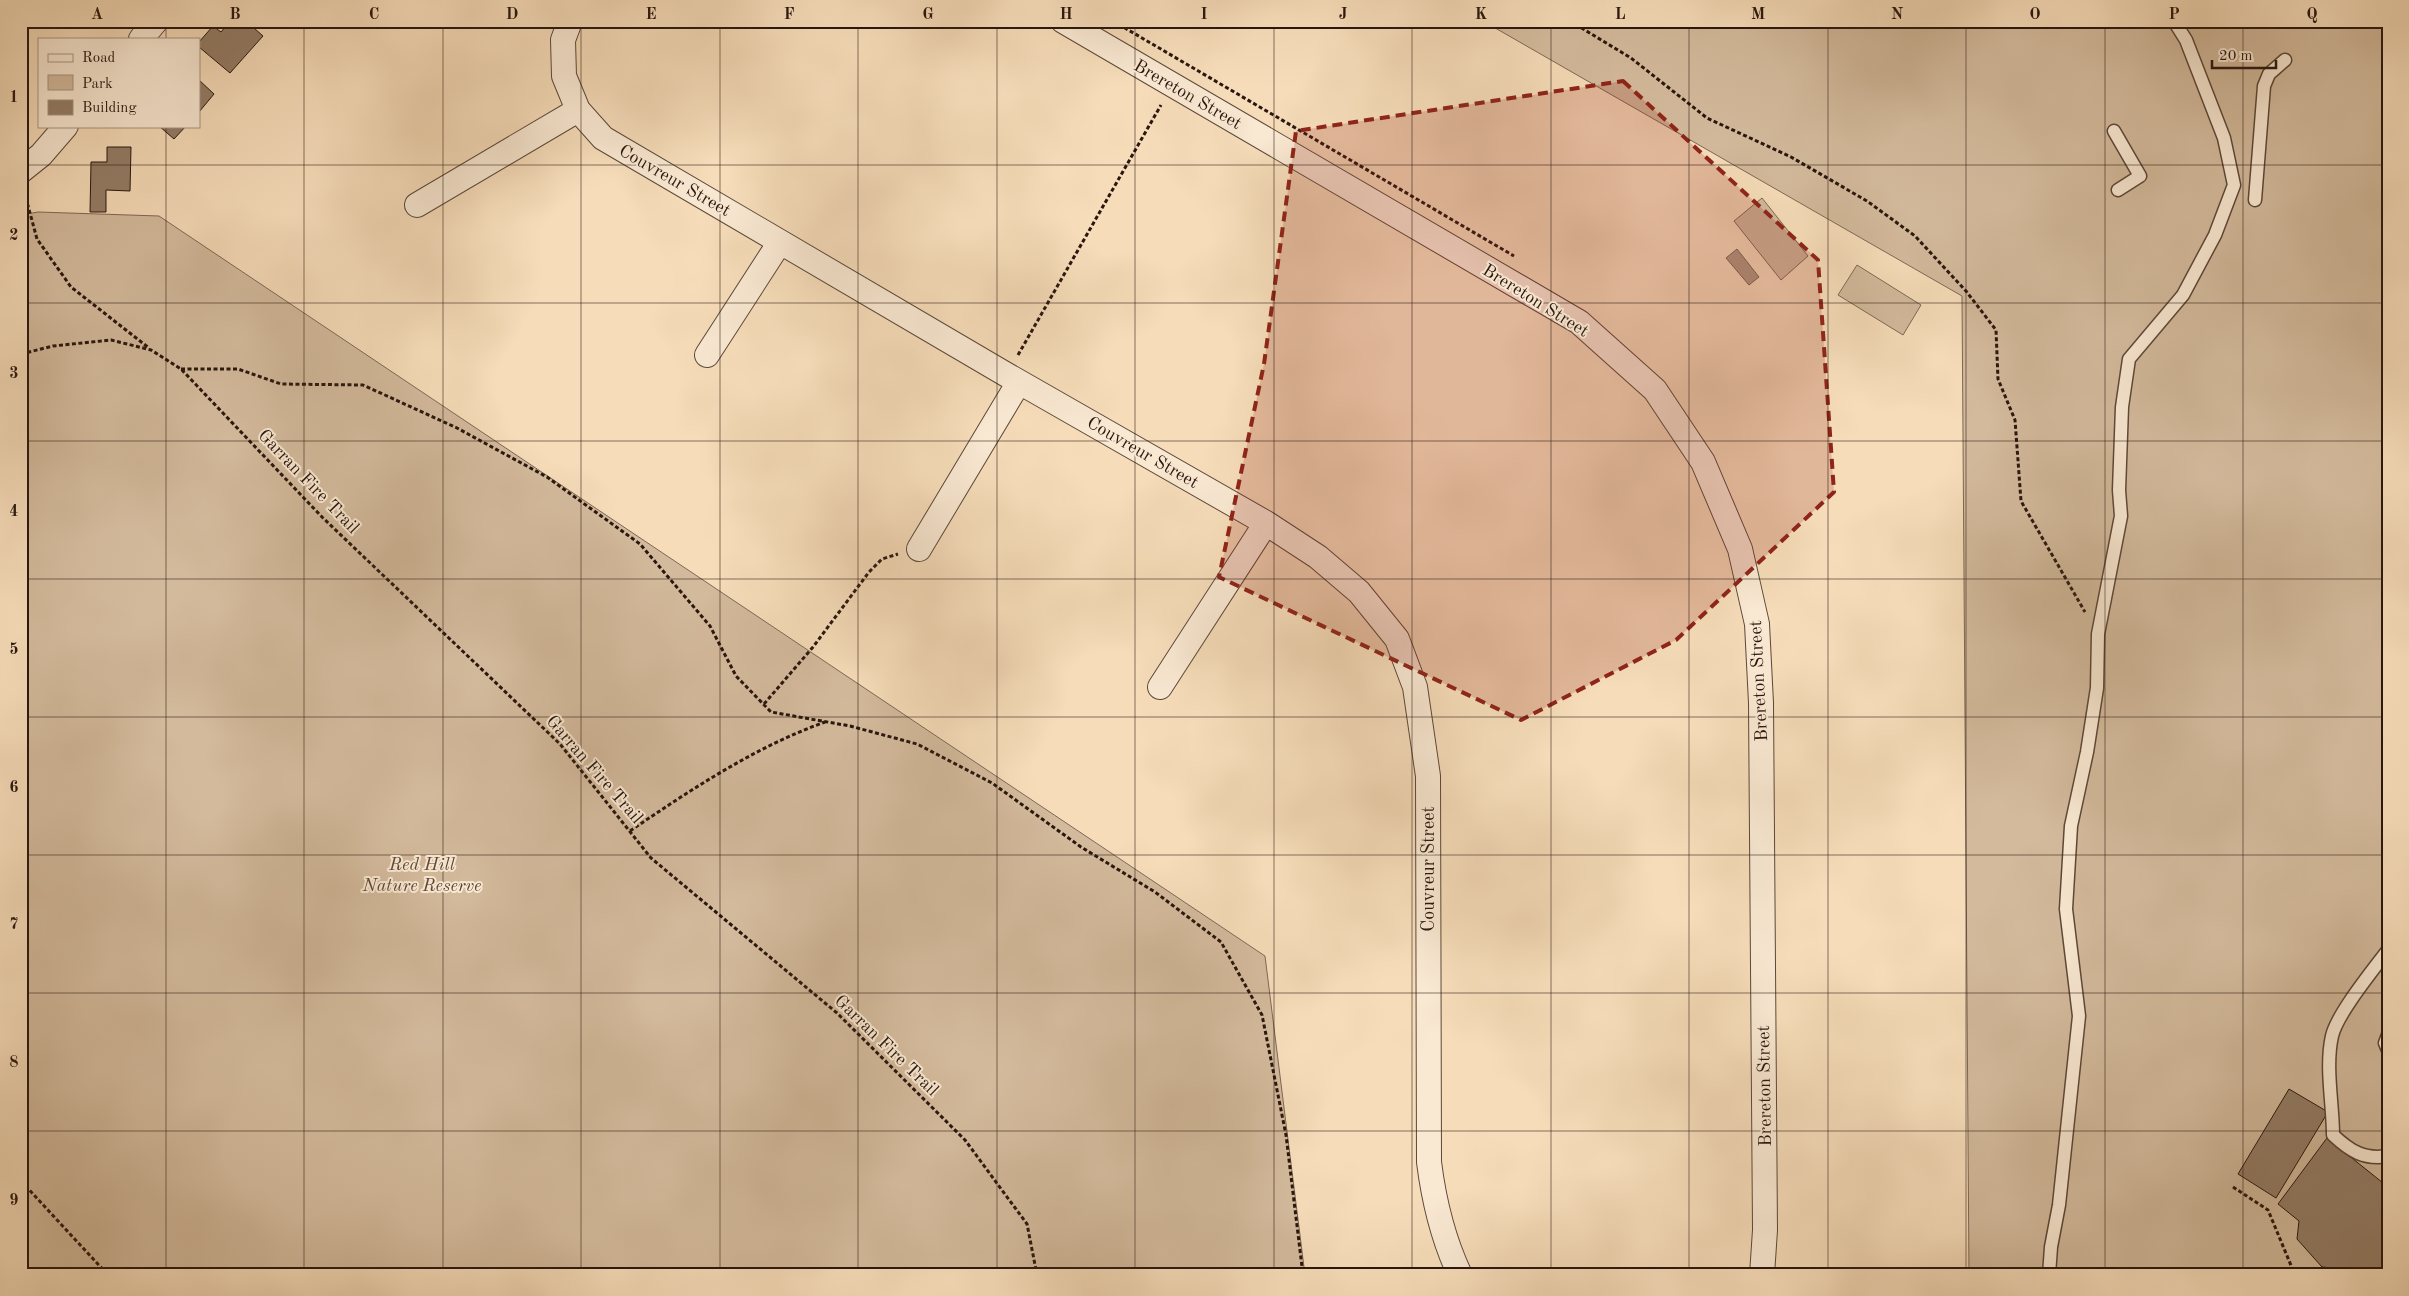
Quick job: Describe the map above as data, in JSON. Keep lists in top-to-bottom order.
{
  "streets": {
    "street": ["Brereton Street", "Couvreur Street"],
    "path": ["Garran Fire Trail"]
  },
  "parks": ["Red Hill Nature Reserve"],
  "legend": ["Road", "Park", "Building"],
  "scale_bar": "20 m",
  "grid": {
    "columns": [
      "A",
      "B",
      "C",
      "D",
      "E",
      "F",
      "G",
      "H",
      "I",
      "J",
      "K",
      "L",
      "M",
      "N",
      "O",
      "P",
      "Q"
    ],
    "rows": [
      "1",
      "2",
      "3",
      "4",
      "5",
      "6",
      "7",
      "8",
      "9"
    ]
  }
}
